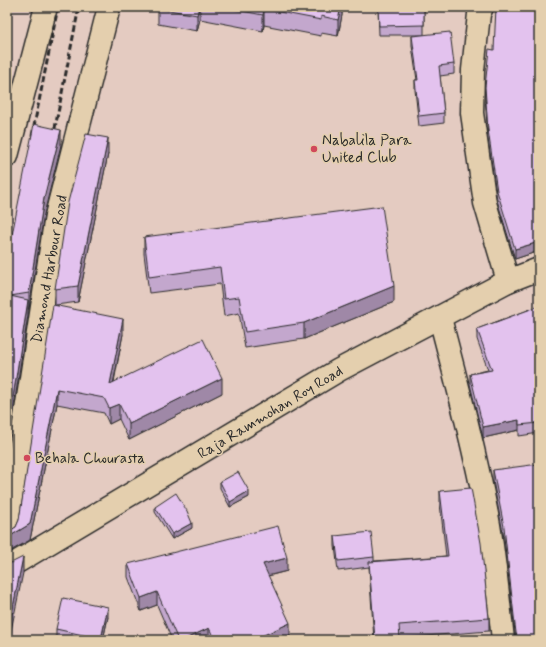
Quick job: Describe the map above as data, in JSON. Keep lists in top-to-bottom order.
{
  "streets": {
    "main road": ["Diamond Harbour Road", "Raja Rammohan Roy Road"]
  },
  "places": ["Nabalila Para United Club", "Behala Chourasta"]
}
